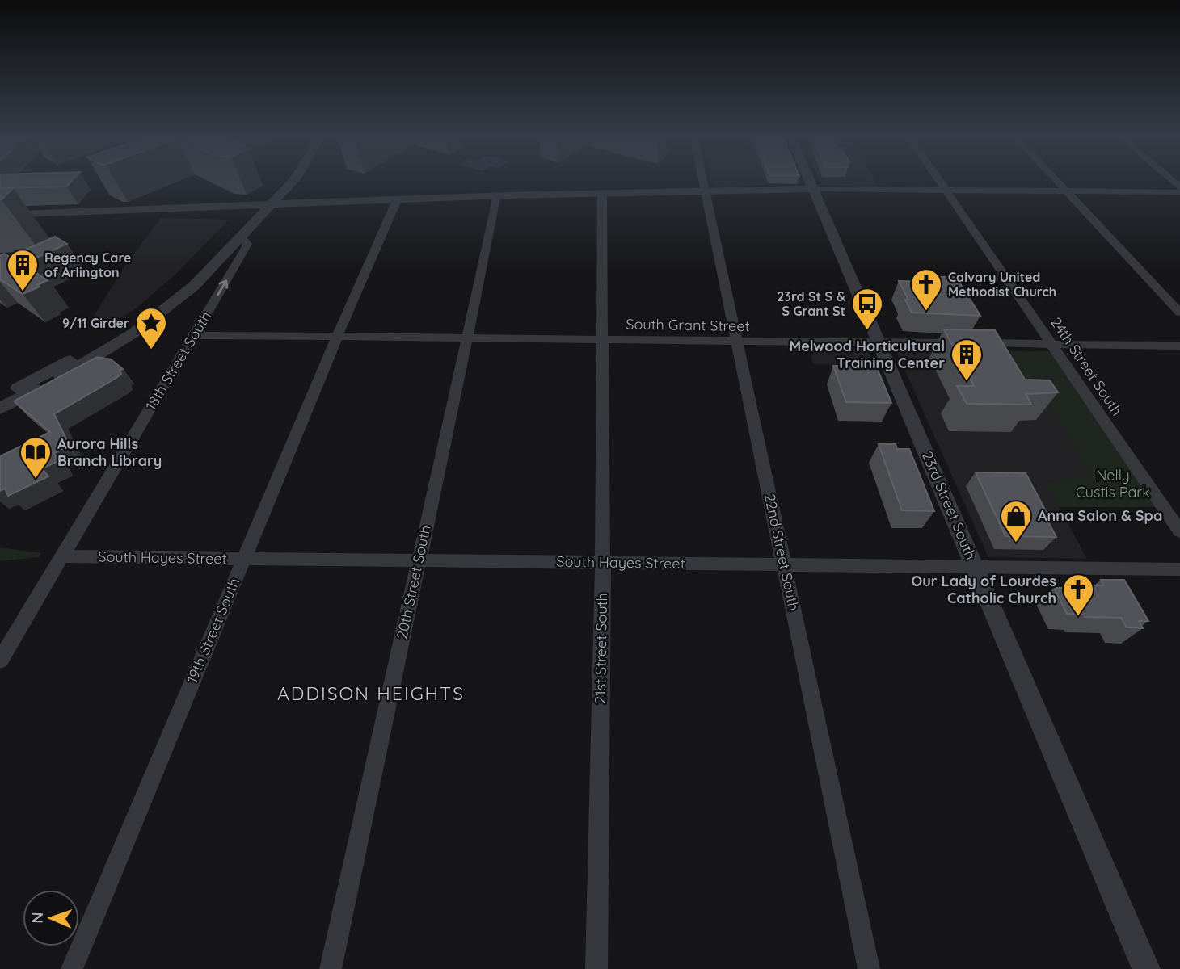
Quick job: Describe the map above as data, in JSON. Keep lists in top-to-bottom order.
{
  "streets": {
    "street": [
      "South Grant Street",
      "18th Street South",
      "24th Street South",
      "23rd Street South",
      "22nd Street South",
      "South Hayes Street",
      "20th Street South",
      "19th Street South",
      "21st Street South"
    ]
  },
  "crossings": [
    ["South Grant Street", "18th Street South"],
    ["South Grant Street", "24th Street South"],
    ["South Grant Street", "23rd Street South"],
    ["South Grant Street", "22nd Street South"],
    ["South Grant Street", "20th Street South"],
    ["South Grant Street", "19th Street South"],
    ["South Grant Street", "21st Street South"],
    ["18th Street South", "South Hayes Street"],
    ["23rd Street South", "South Hayes Street"],
    ["22nd Street South", "South Hayes Street"],
    ["South Hayes Street", "20th Street South"],
    ["South Hayes Street", "19th Street South"],
    ["South Hayes Street", "21st Street South"]
  ],
  "districts": ["ADDISON HEIGHTS"],
  "parks": ["Nelly Custis Park"],
  "places": {
    "building": ["Regency Care of Arlington", "Melwood Horticultural Training Center"],
    "church": ["Calvary United Methodist Church", "Our Lady of Lourdes Catholic Church"],
    "bus stop": ["23rd St S & S Grant St"],
    "place": ["9/11 Girder"],
    "library": ["Aurora Hills Branch Library"],
    "shop": ["Anna Salon & Spa"]
  },
  "north": "left"
}
